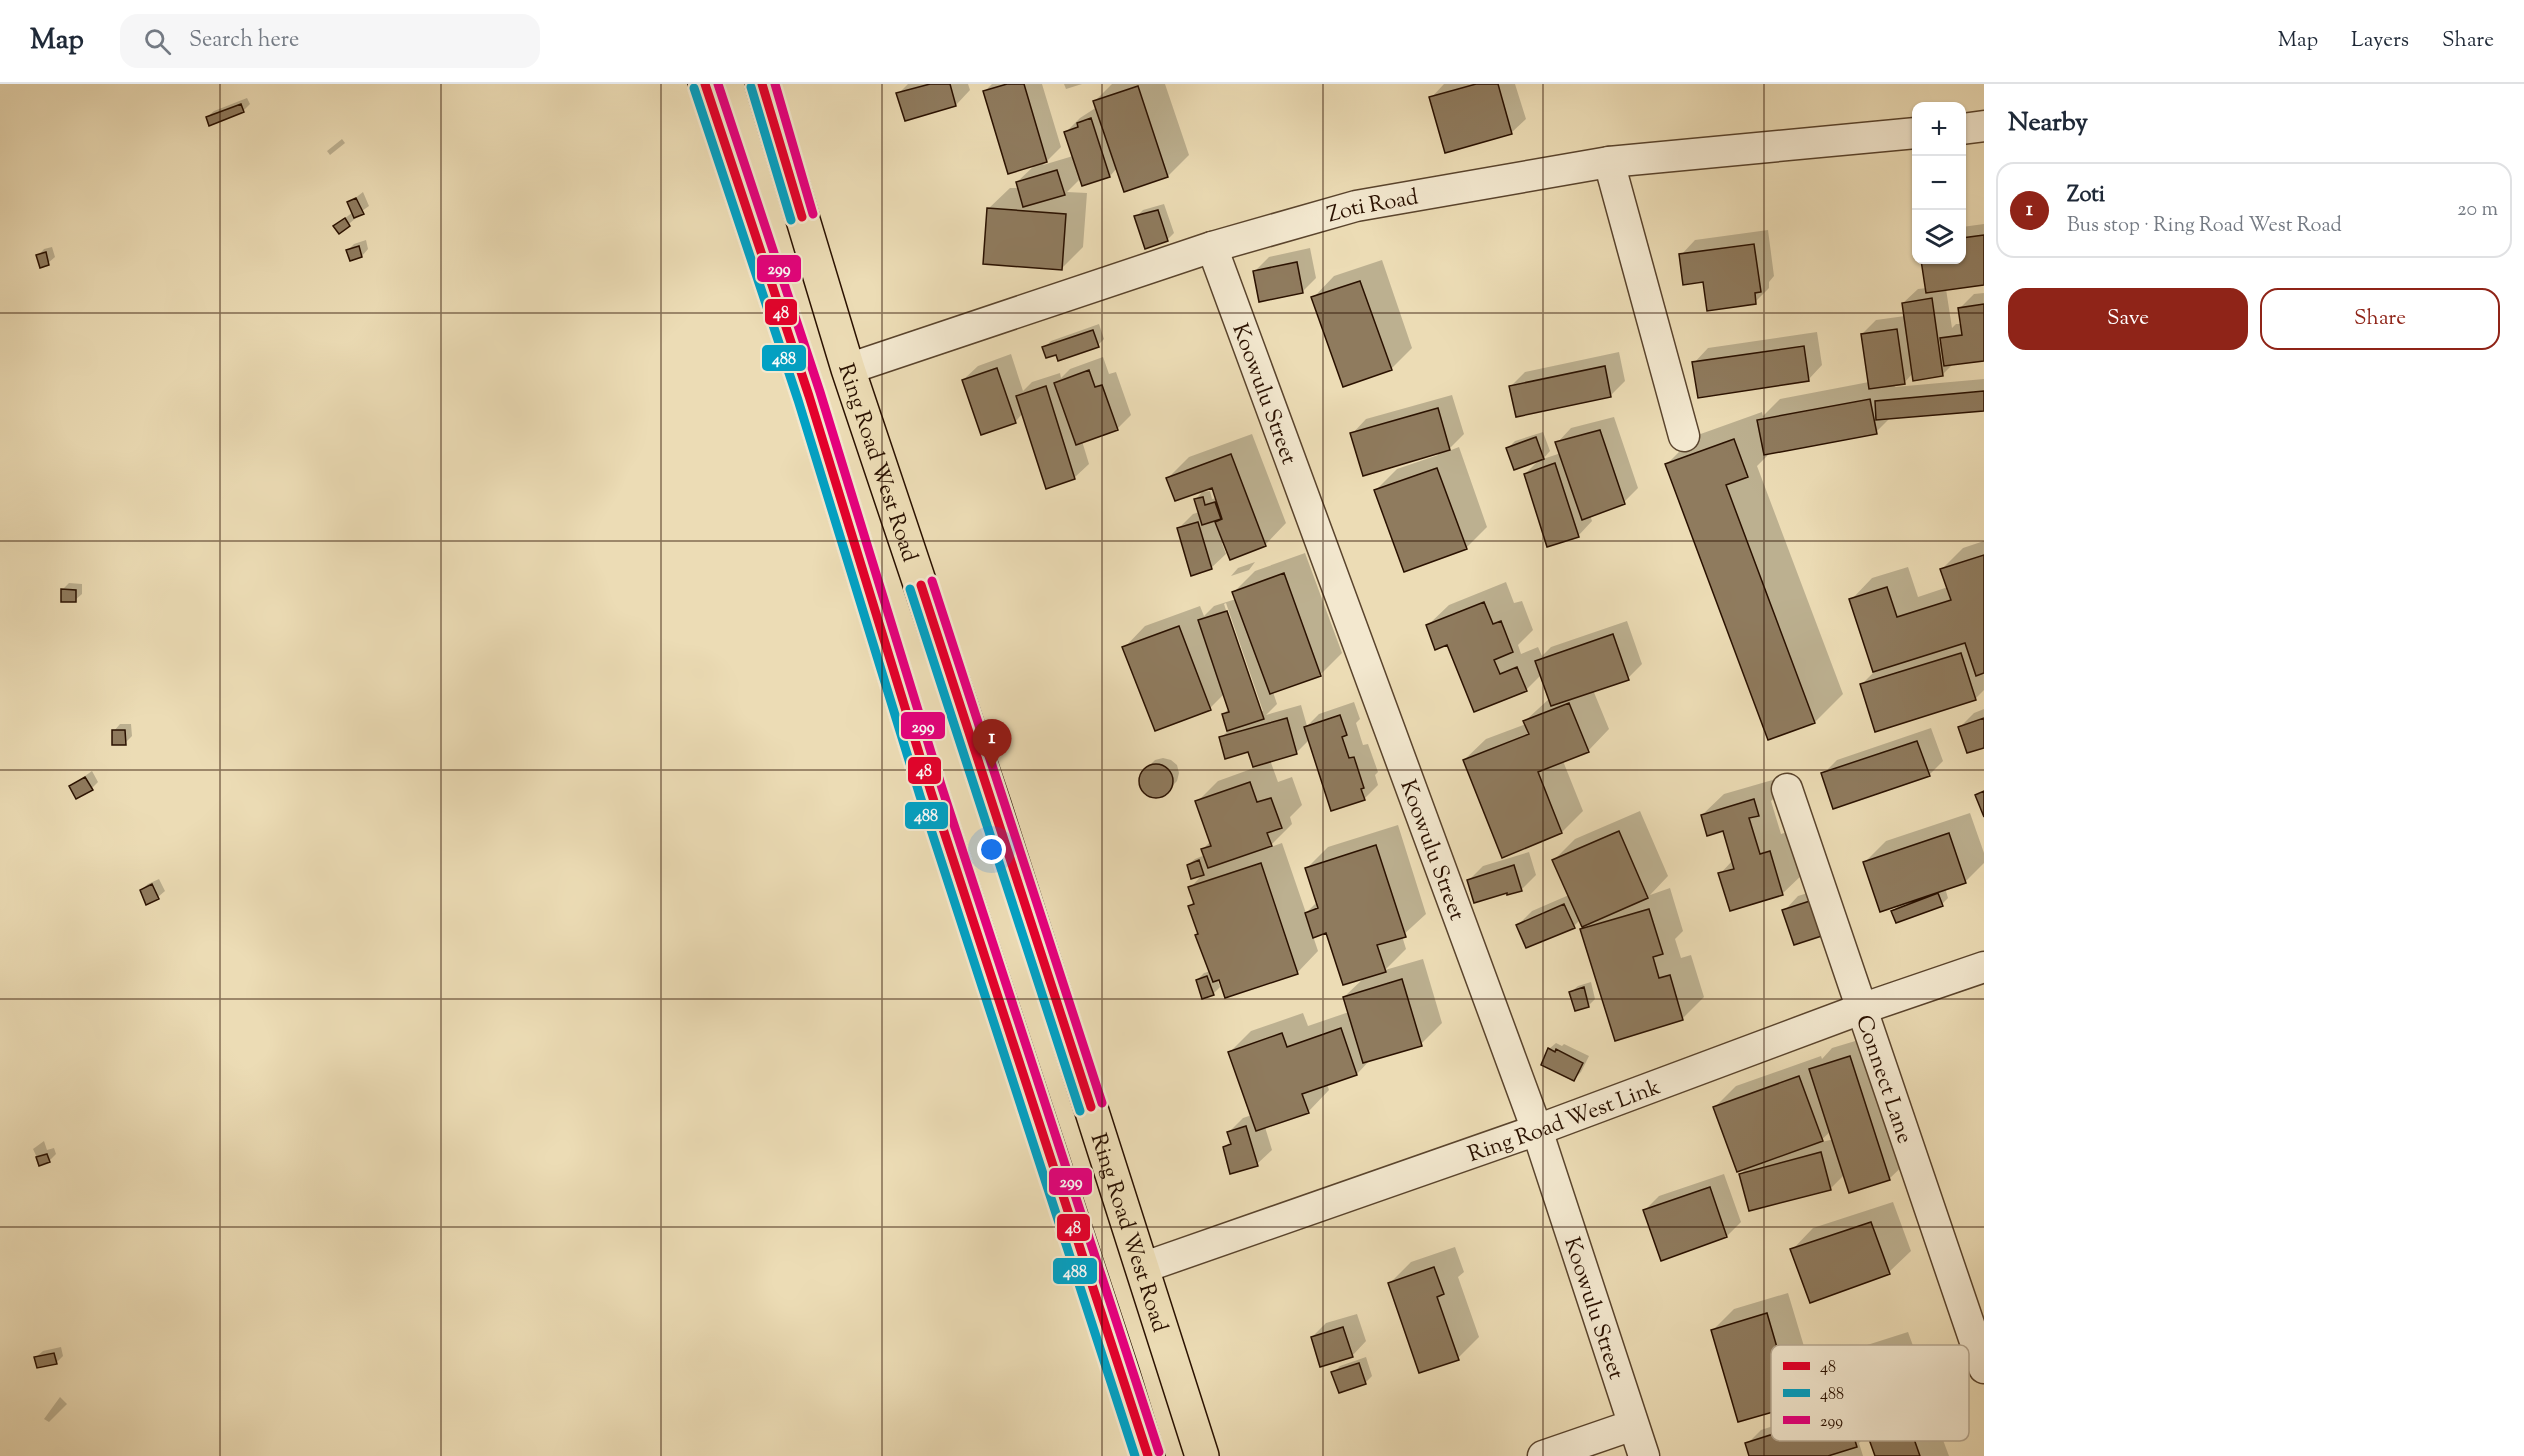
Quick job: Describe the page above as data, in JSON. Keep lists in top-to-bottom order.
{
  "streets": {
    "main road": ["Ring Road West Road"],
    "street": [
      "Zoti Road",
      "Koowulu Street",
      "Connect Lane",
      "Ring Road West Link"
    ]
  },
  "crossings": [
    ["Zoti Road", "Koowulu Street"],
    ["Zoti Road", "Ring Road West Road"],
    ["Koowulu Street", "Ring Road West Link"],
    ["Ring Road West Road", "Ring Road West Link"],
    ["Connect Lane", "Ring Road West Link"]
  ],
  "lines": ["transit line 48", "transit line 299", "transit line 488"],
  "legend": ["48", "488", "299"],
  "page": {
    "header": "Map",
    "search": "Search here",
    "nav": ["Map", "Layers", "Share"],
    "heading": "Nearby",
    "map_buttons": ["+", "−"],
    "list": [
      {
        "mark": "1",
        "name": "Zoti",
        "note": "Bus stop · Ring Road West Road",
        "value": "20 m"
      }
    ],
    "buttons": ["Save", "Share"],
    "pins": "1"
  }
}
